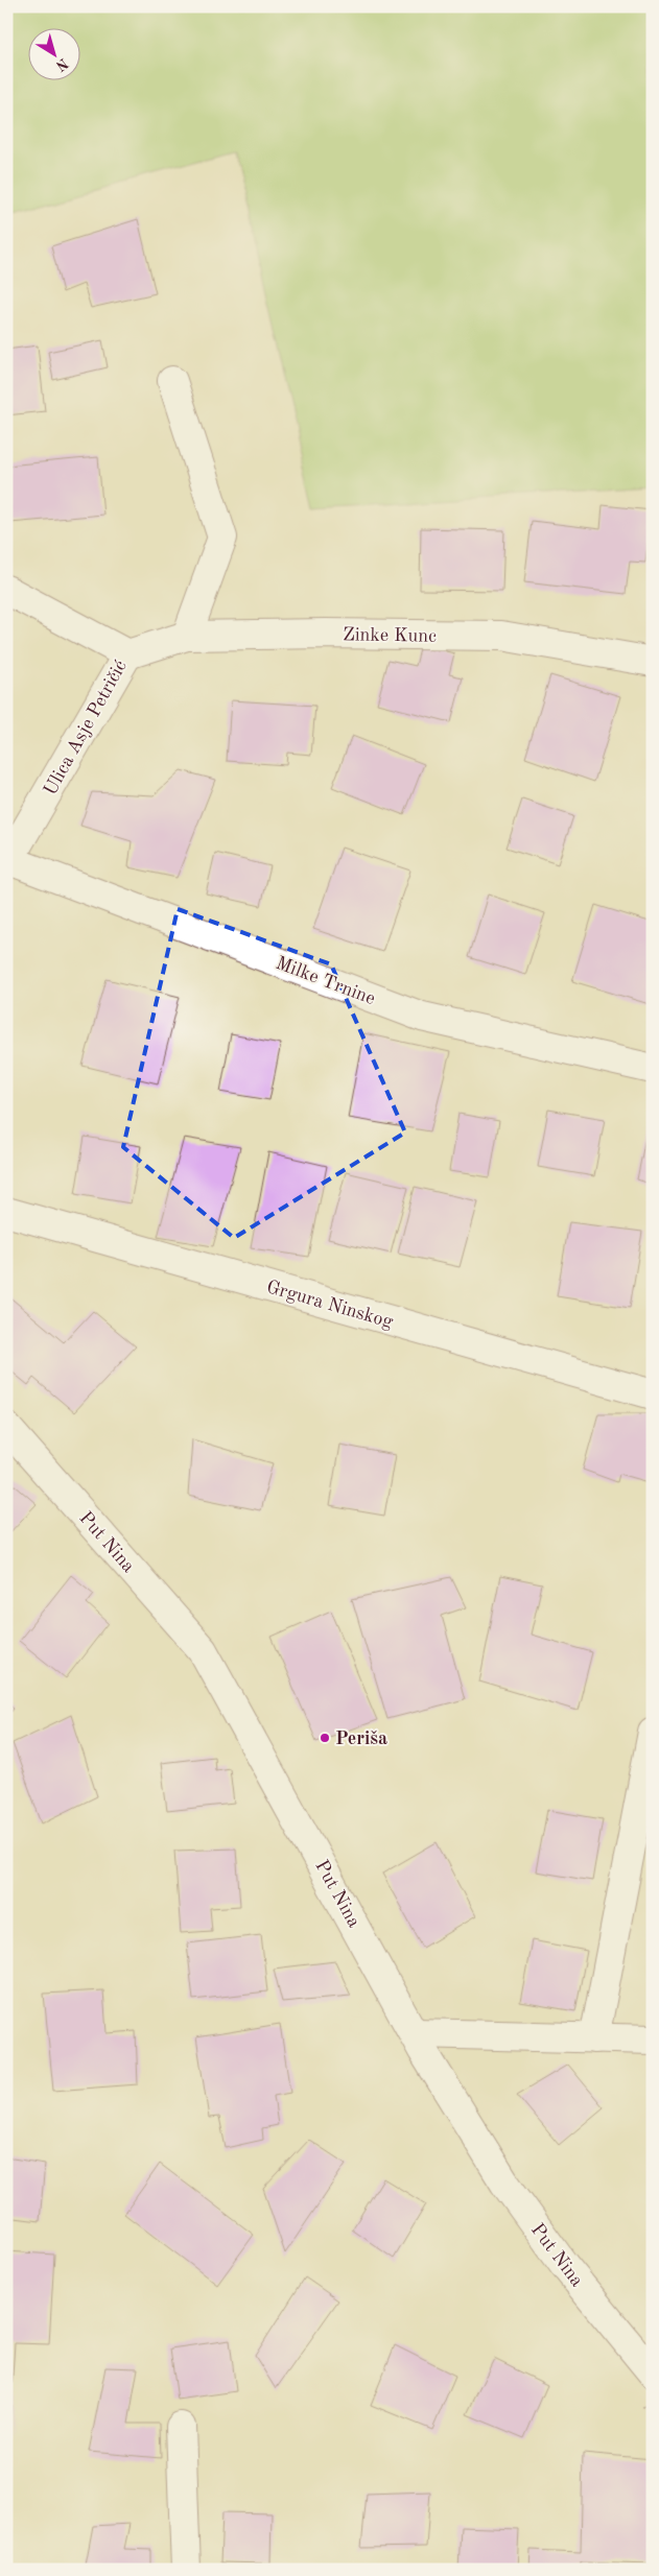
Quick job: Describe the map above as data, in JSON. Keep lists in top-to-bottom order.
{
  "streets": {
    "street": [
      "Zinke Kunc",
      "Ulica Asje Petričić",
      "Milke Trnine",
      "Grgura Ninskog",
      "Put Nina"
    ]
  },
  "crossings": [
    ["Zinke Kunc", "Ulica Asje Petričić"],
    ["Ulica Asje Petričić", "Milke Trnine"]
  ],
  "places": ["Periša"],
  "north": "bottom right"
}
